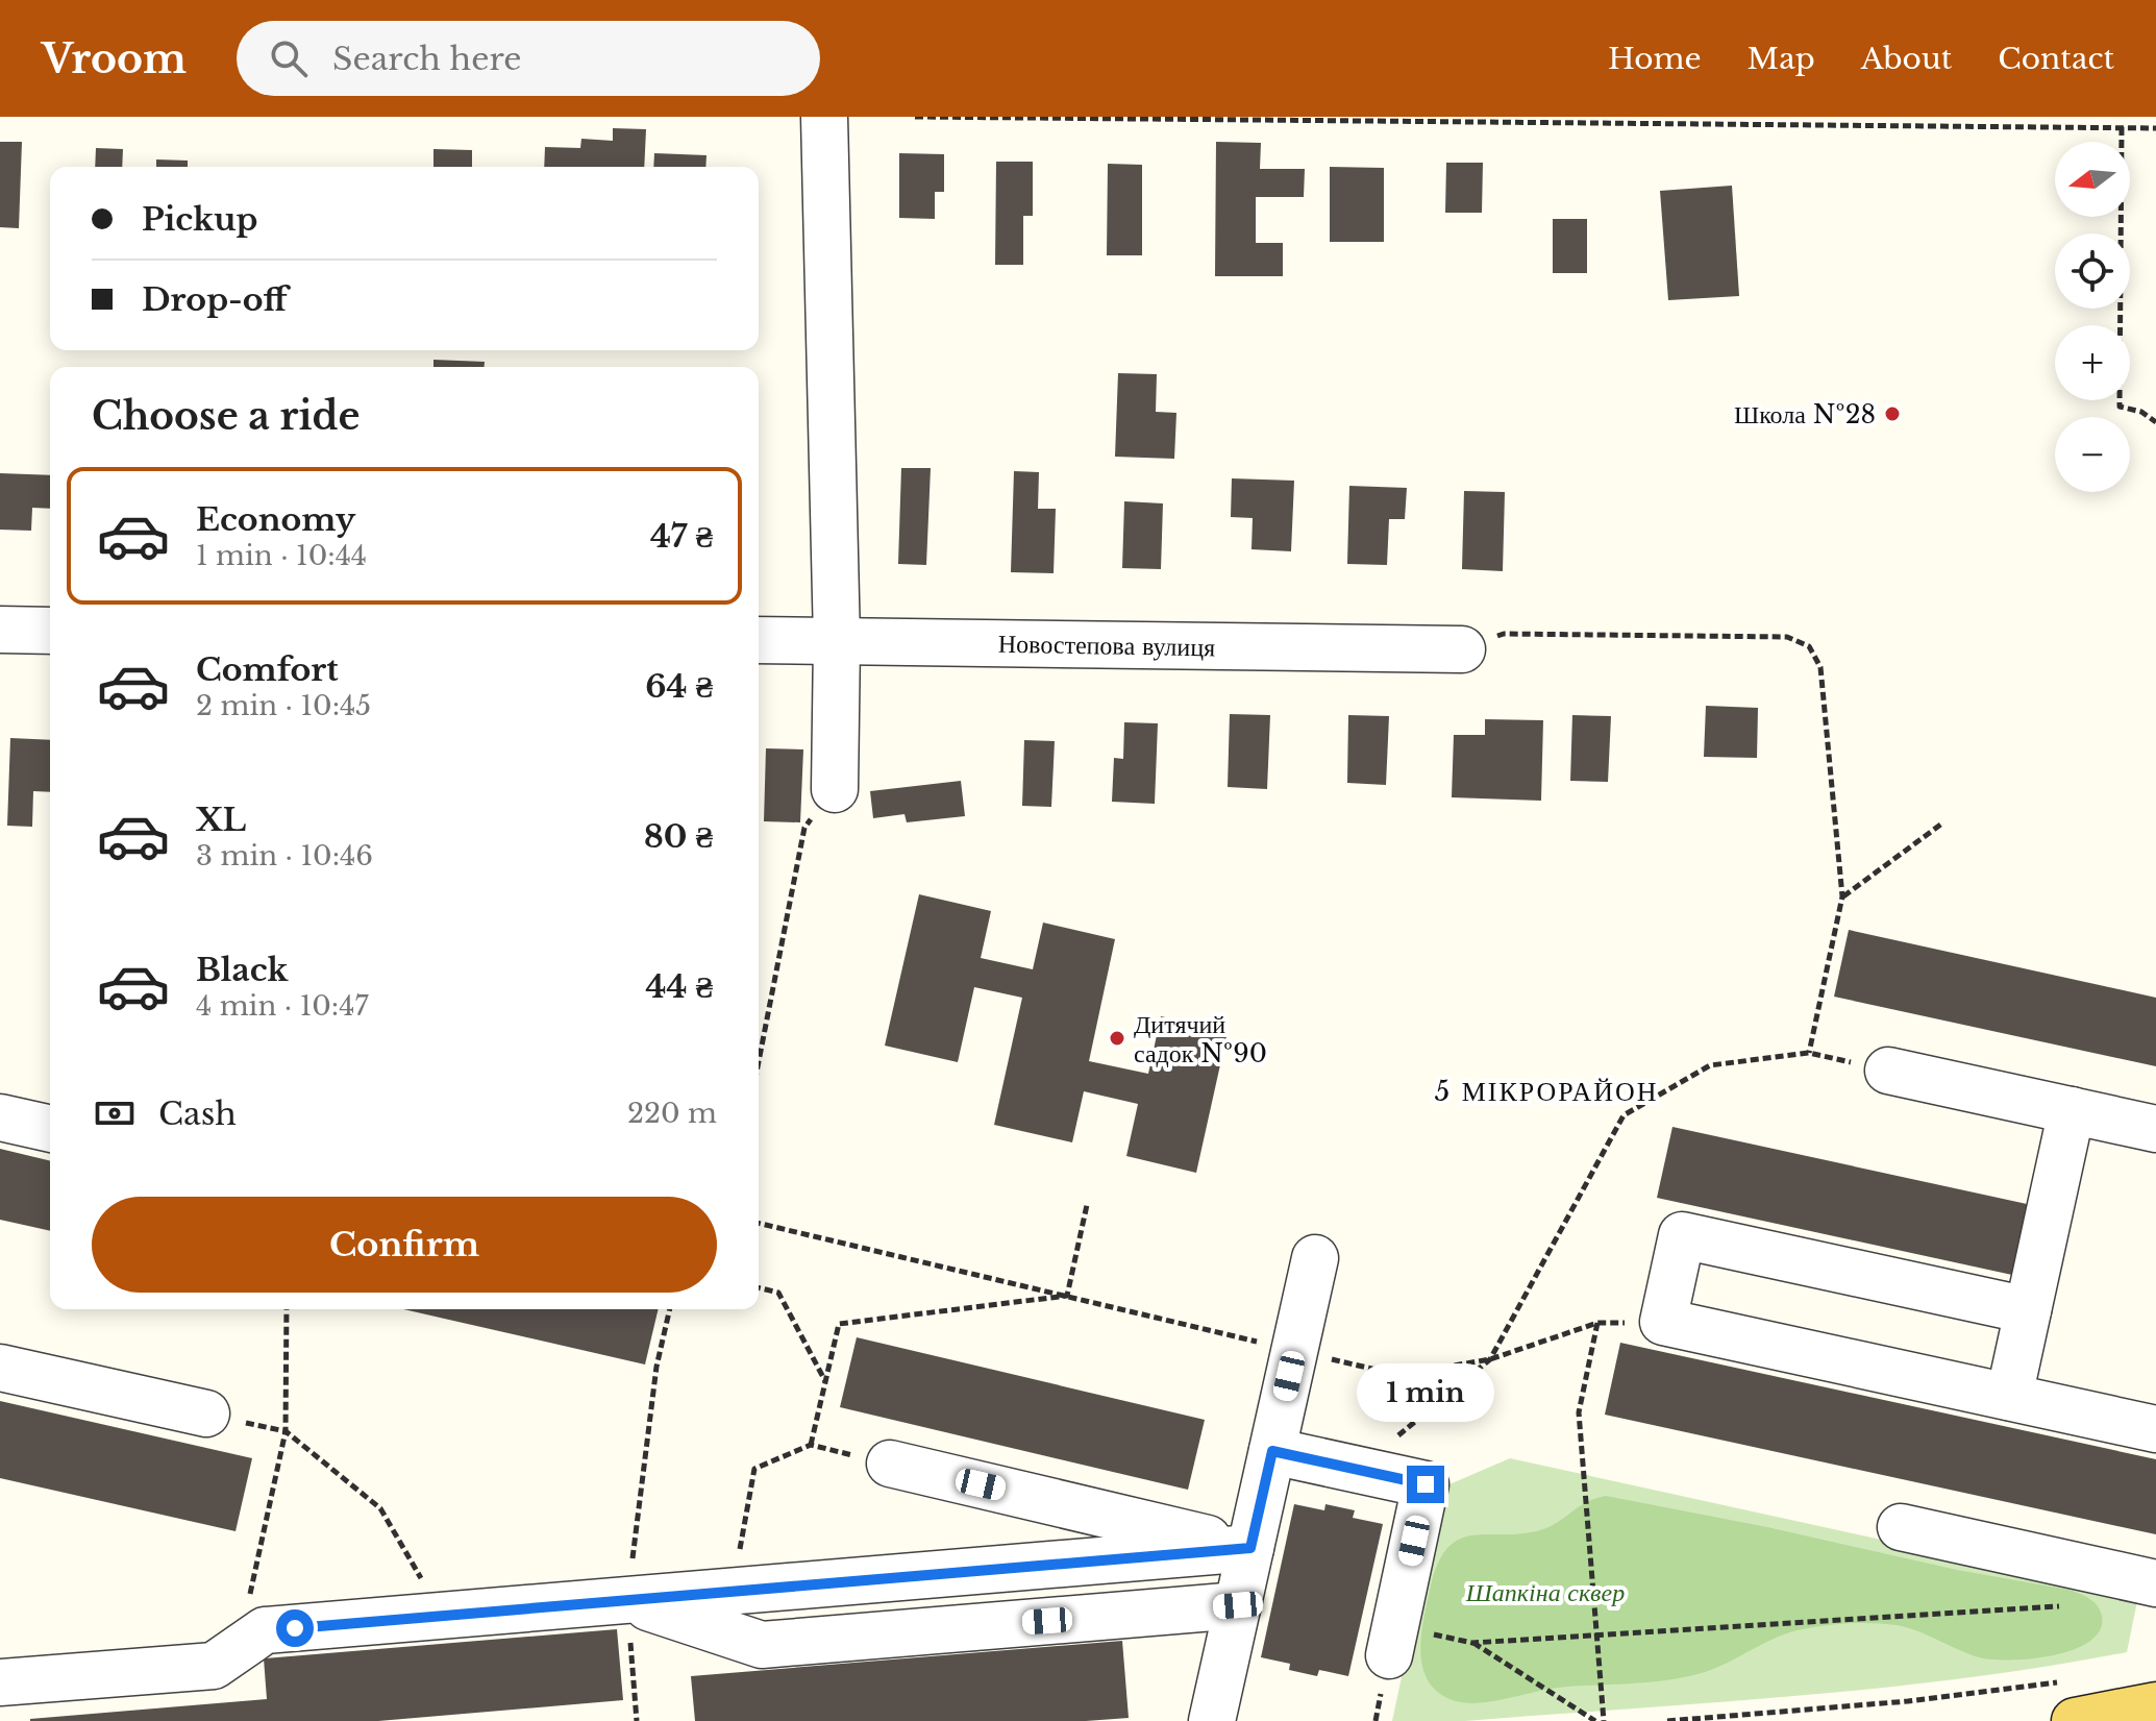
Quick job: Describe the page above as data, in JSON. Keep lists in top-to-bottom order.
{
  "streets": {
    "street": ["Новостепова вулиця"]
  },
  "districts": ["5 МІКРОРАЙОН"],
  "parks": ["Шапкіна сквер"],
  "places": ["Школа №28", "Дитячий садок №90"],
  "north": "left",
  "page": {
    "header": "Vroom",
    "search": "Search here",
    "nav": [
      "Home",
      "Map",
      "About",
      "Contact"
    ],
    "map_buttons": ["+", "−"],
    "banner": ["Pickup", "Drop-off"],
    "heading": "Choose a ride",
    "list": [
      {
        "name": "Economy",
        "note": "1 min · 10:44",
        "value": "47 ₴"
      },
      {
        "name": "Comfort",
        "note": "2 min · 10:45",
        "value": "64 ₴"
      },
      {
        "name": "XL",
        "note": "3 min · 10:46",
        "value": "80 ₴"
      },
      {
        "name": "Black",
        "note": "4 min · 10:47",
        "value": "44 ₴"
      }
    ],
    "pay": ["Cash", "220 m"],
    "buttons": "Confirm",
    "bubble": "1 min"
  }
}
